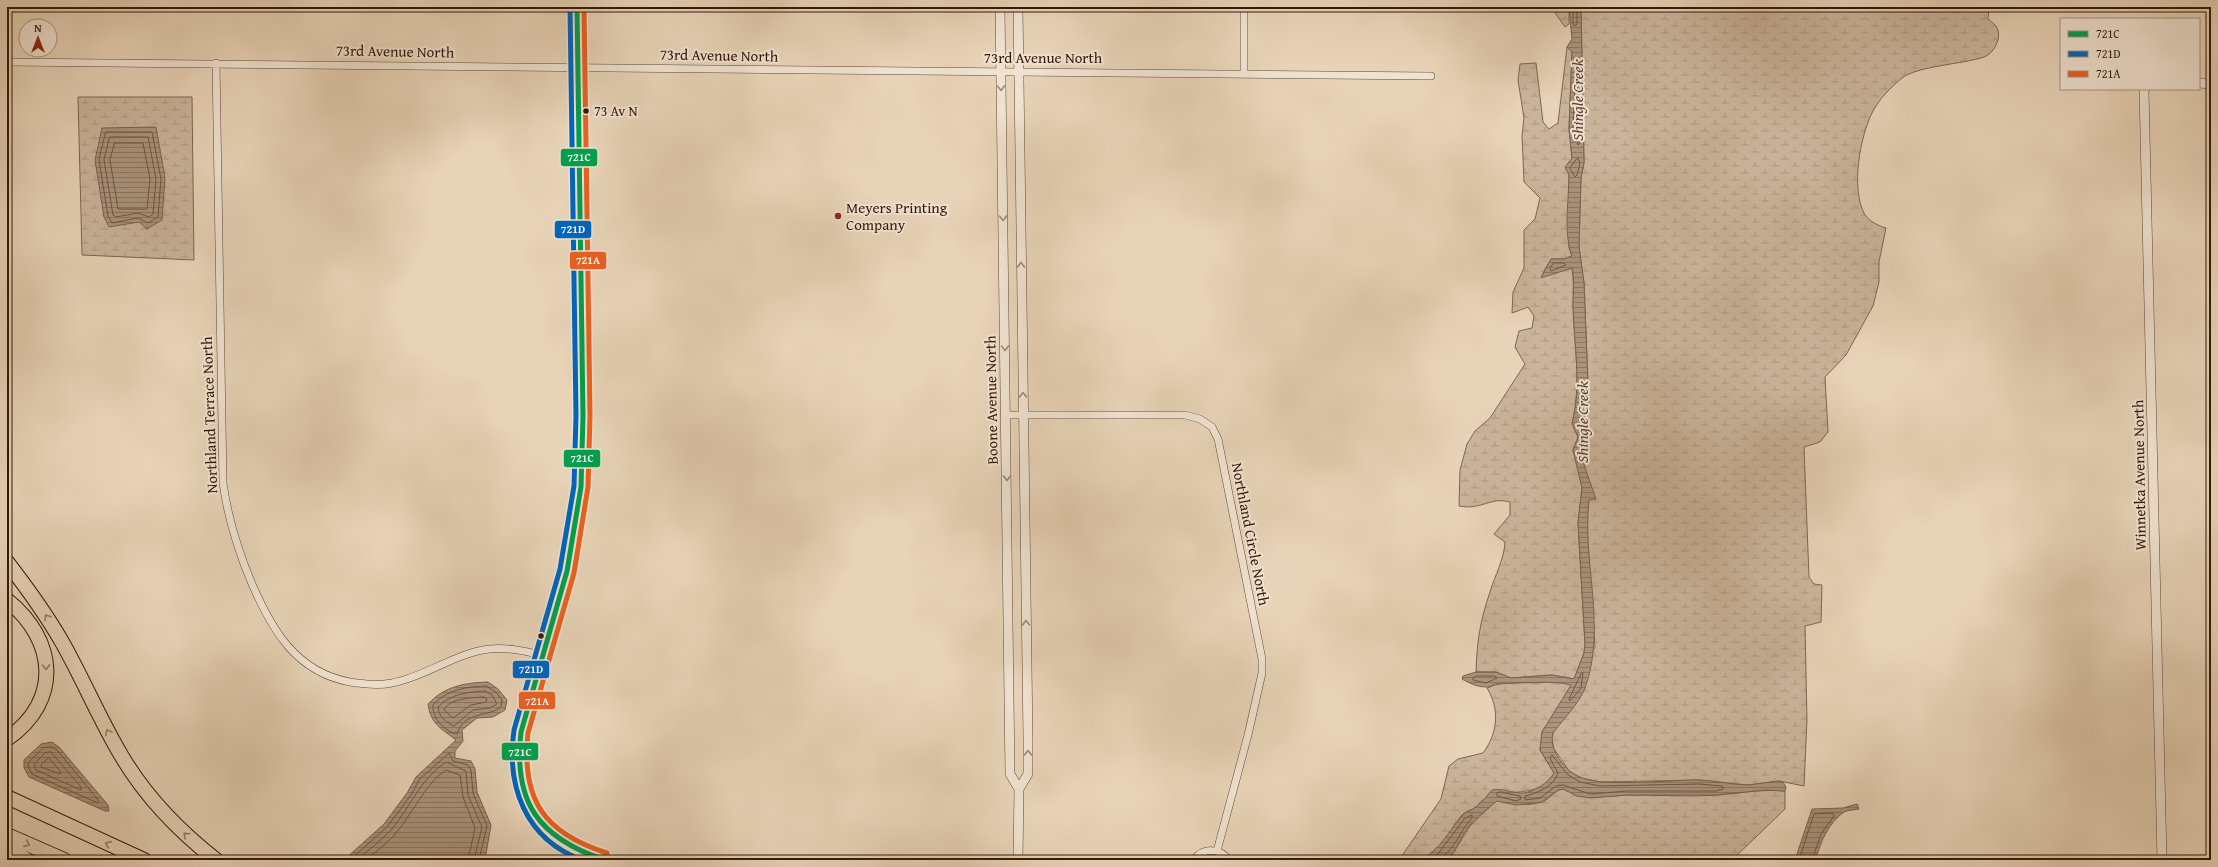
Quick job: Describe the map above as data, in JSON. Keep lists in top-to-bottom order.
{
  "streets": {
    "street": [
      "73rd Avenue North",
      "Boone Avenue North",
      "Northland Terrace North",
      "Winnetka Avenue North",
      "Northland Circle North"
    ]
  },
  "crossings": [
    ["73rd Avenue North", "Boone Avenue North"],
    ["73rd Avenue North", "Northland Terrace North"],
    ["Boone Avenue North", "Northland Circle North"]
  ],
  "water": ["Shingle Creek"],
  "places": ["73 Av N", "Meyers Printing Company"],
  "lines": ["transit line 721C", "transit line 721D", "transit line 721A"],
  "legend": ["721C", "721D", "721A"],
  "north": "top"
}
